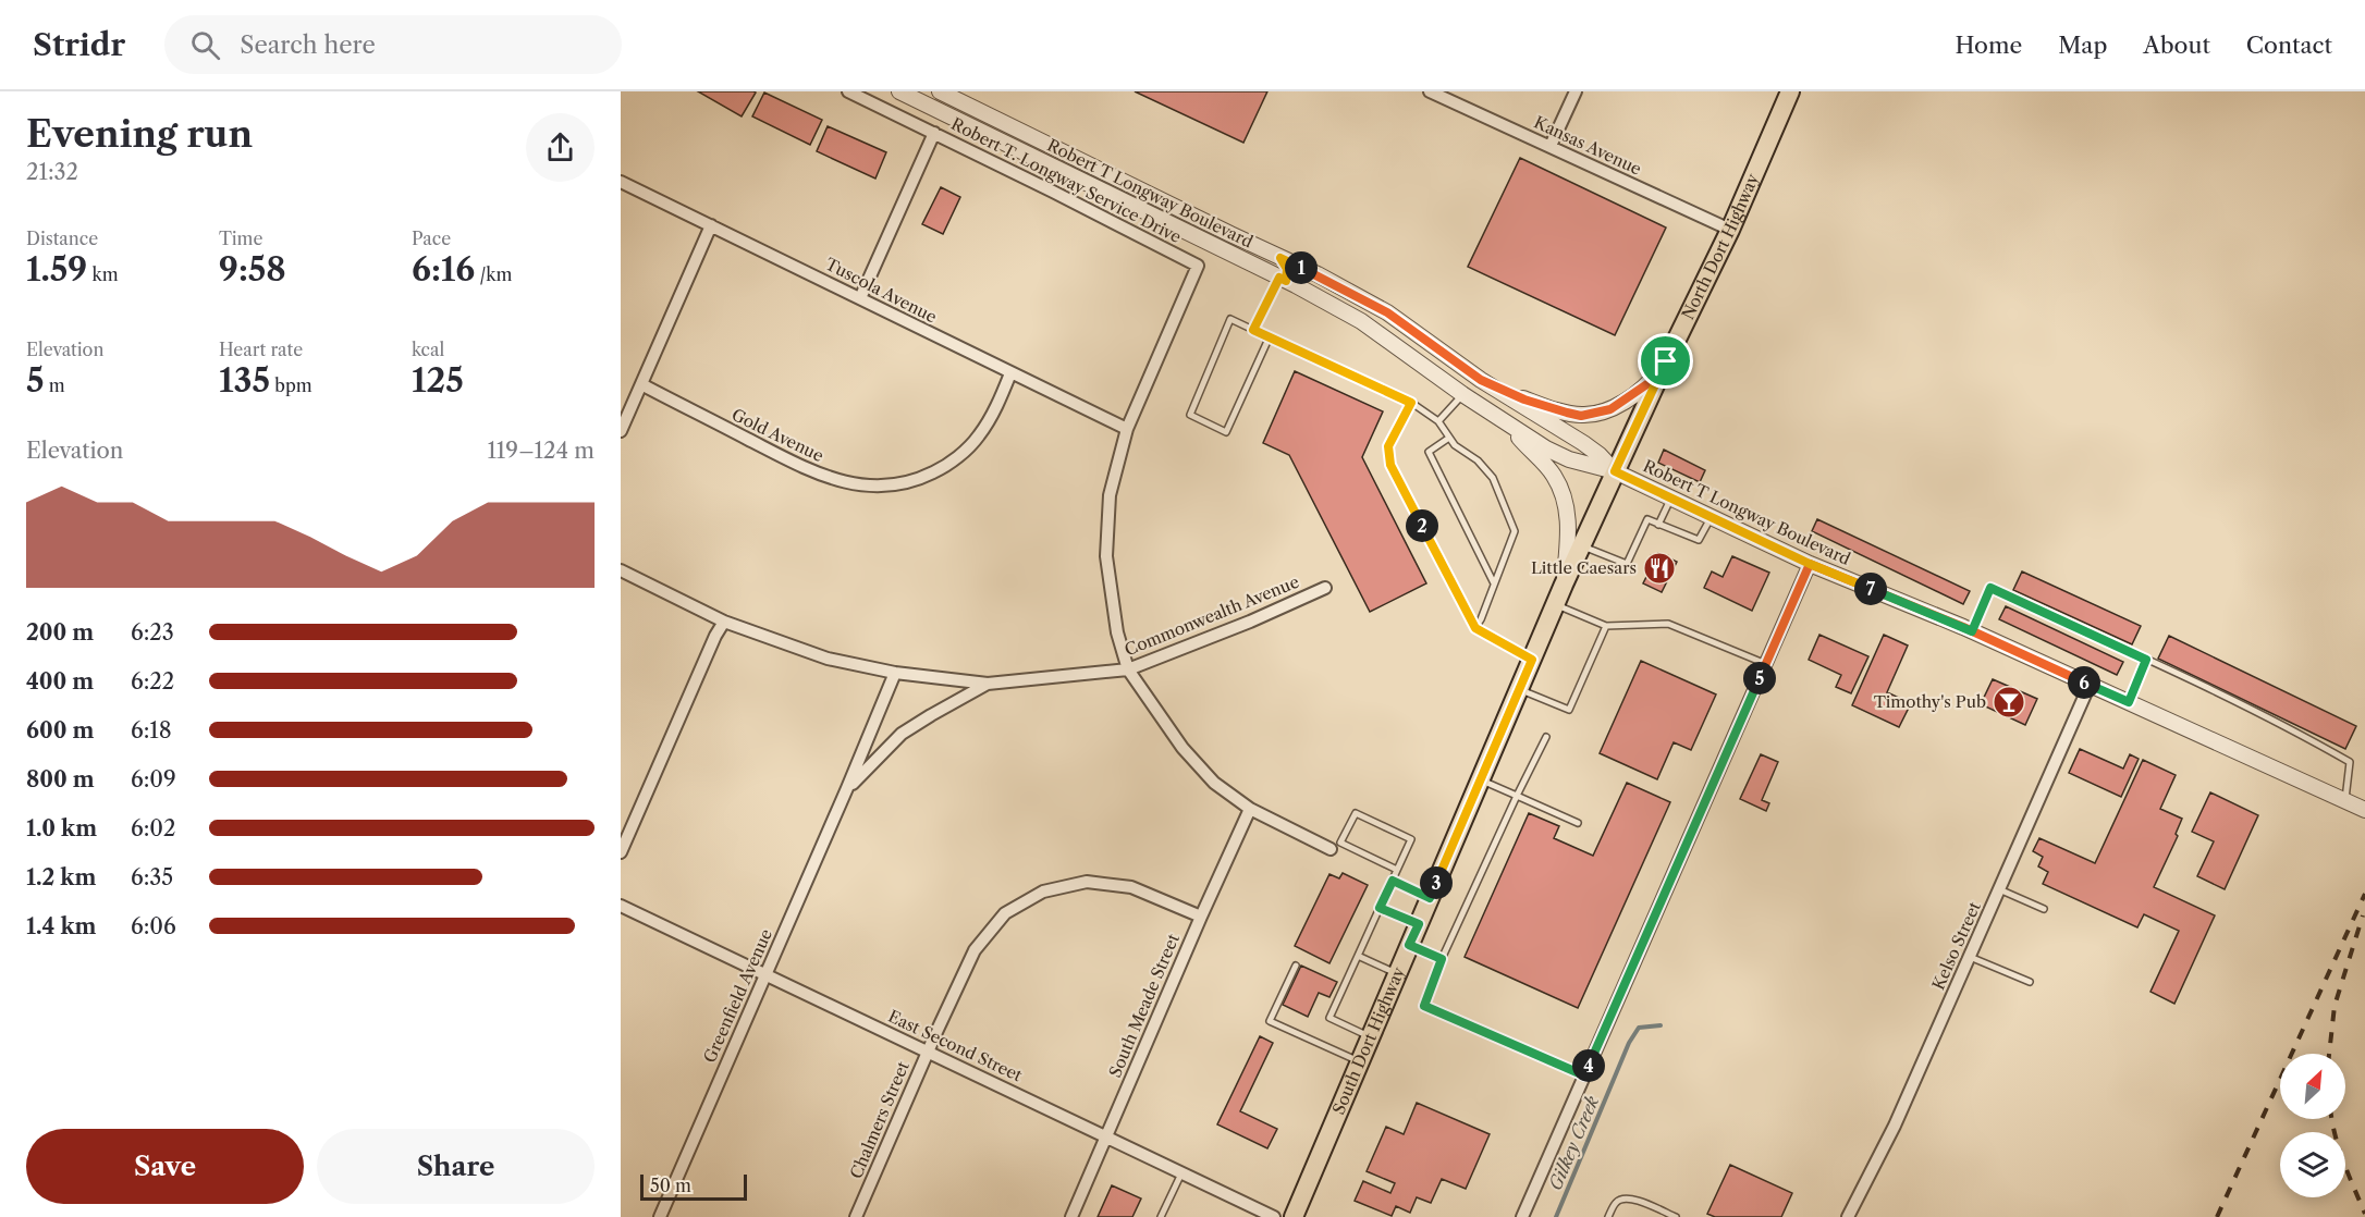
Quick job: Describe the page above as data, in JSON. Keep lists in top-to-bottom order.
{
  "streets": {
    "main road": ["North Dort Highway", "South Dort Highway"],
    "street": [
      "Kansas Avenue",
      "Robert T. Longway Service Drive",
      "Robert T Longway Boulevard",
      "Tuscola Avenue",
      "Gold Avenue",
      "Commonwealth Avenue",
      "Kelso Street",
      "Greenfield Avenue",
      "South Meade Street",
      "East Second Street",
      "Chalmers Street"
    ]
  },
  "crossings": [
    ["Kansas Avenue", "North Dort Highway"],
    ["Robert T. Longway Service Drive", "Tuscola Avenue"],
    ["Robert T Longway Boulevard", "North Dort Highway"],
    ["Robert T Longway Boulevard", "Kelso Street"],
    ["Robert T Longway Boulevard", "South Dort Highway"],
    ["North Dort Highway", "South Dort Highway"],
    ["Tuscola Avenue", "Gold Avenue"],
    ["Commonwealth Avenue", "Greenfield Avenue"],
    ["Greenfield Avenue", "East Second Street"],
    ["South Meade Street", "East Second Street"],
    ["South Meade Street", "Chalmers Street"],
    ["East Second Street", "Chalmers Street"]
  ],
  "water": ["Gilkey Creek"],
  "places": {
    "restaurant": ["Little Caesars"],
    "bar": ["Timothy's Pub"]
  },
  "scale_bar": "50 m",
  "north": "top right",
  "page": {
    "header": "Stridr",
    "search": "Search here",
    "nav": [
      "Home",
      "Map",
      "About",
      "Contact"
    ],
    "heading": ["Evening run", "21:32"],
    "stats": [
      ["Distance", "1.59 km"],
      ["Time", "9:58"],
      ["Pace", "6:16 /km"],
      ["Elevation", "5 m"],
      ["Heart rate", "135 bpm"],
      ["kcal", "125"]
    ],
    "pins": [
      "1",
      "2",
      "7",
      "5",
      "6",
      "3",
      "4"
    ],
    "chart": ["Elevation", "119–124 m"],
    "list": [
      {
        "name": "200 m",
        "note": "6:23"
      },
      {
        "name": "400 m",
        "note": "6:22"
      },
      {
        "name": "600 m",
        "note": "6:18"
      },
      {
        "name": "800 m",
        "note": "6:09"
      },
      {
        "name": "1.0 km",
        "note": "6:02"
      },
      {
        "name": "1.2 km",
        "note": "6:35"
      },
      {
        "name": "1.4 km",
        "note": "6:06"
      }
    ],
    "buttons": ["Save", "Share"],
    "scale": "50 m"
  }
}
